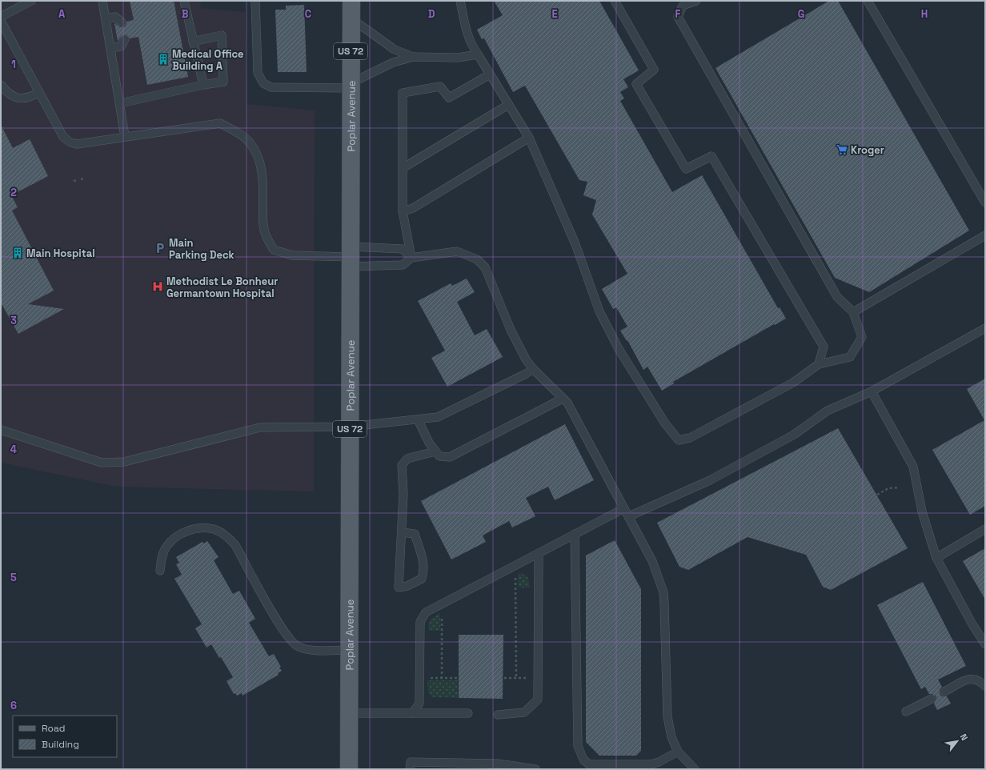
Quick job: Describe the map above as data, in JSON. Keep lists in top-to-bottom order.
{
  "streets": {
    "main road": ["US 72", "Poplar Avenue"]
  },
  "places": {
    "building": ["Medical Office Building A", "Main Hospital"],
    "supermarket": ["Kroger"],
    "parking": ["Main Parking Deck"],
    "hospital": ["Methodist Le Bonheur Germantown Hospital"]
  },
  "legend": ["Road", "Building"],
  "north": "top right",
  "grid": {
    "columns": [
      "A",
      "B",
      "C",
      "D",
      "E",
      "F",
      "G",
      "H"
    ],
    "rows": [
      "1",
      "2",
      "3",
      "4",
      "5",
      "6"
    ]
  }
}
